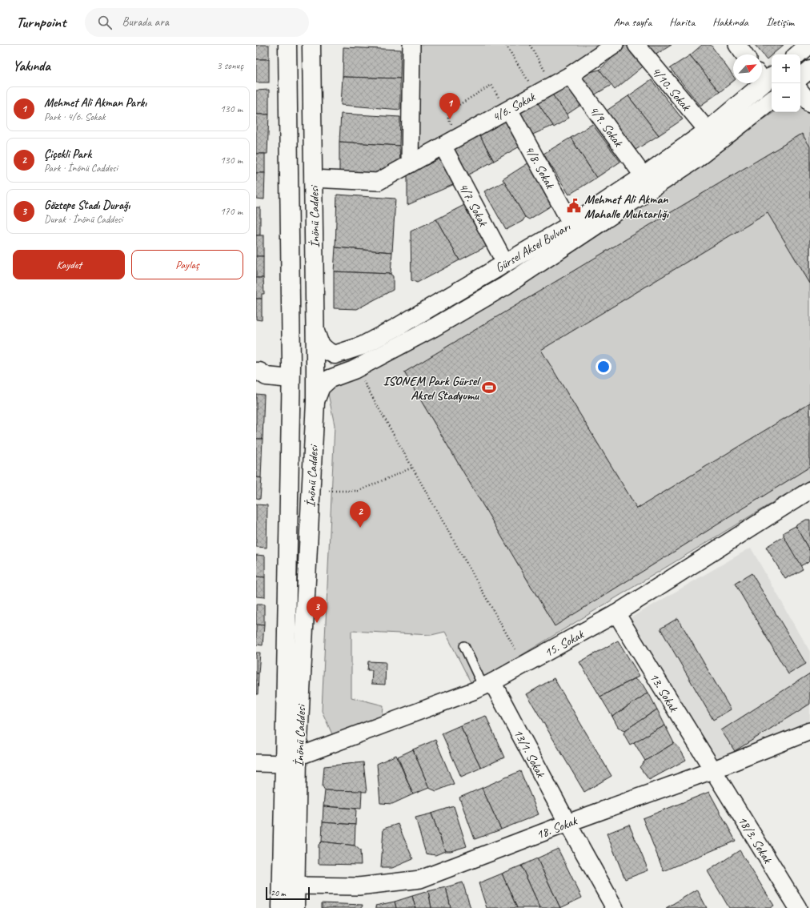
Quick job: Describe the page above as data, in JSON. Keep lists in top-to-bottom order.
{
  "streets": {
    "main road": ["İnönü Caddesi", "Gürsel Aksel Bulvarı"],
    "street": [
      "4/10. Sokak",
      "4/6. Sokak",
      "4/9. Sokak",
      "4/8. Sokak",
      "4/7. Sokak",
      "15. Sokak",
      "13. Sokak",
      "13/1. Sokak",
      "18. Sokak",
      "18/3. Sokak"
    ]
  },
  "crossings": [
    ["4/10. Sokak", "Gürsel Aksel Bulvarı"],
    ["4/6. Sokak", "4/9. Sokak"],
    ["4/6. Sokak", "4/8. Sokak"],
    ["4/6. Sokak", "4/7. Sokak"],
    ["4/6. Sokak", "İnönü Caddesi"],
    ["4/9. Sokak", "Gürsel Aksel Bulvarı"],
    ["4/8. Sokak", "Gürsel Aksel Bulvarı"],
    ["4/7. Sokak", "Gürsel Aksel Bulvarı"],
    ["İnönü Caddesi", "Gürsel Aksel Bulvarı"],
    ["İnönü Caddesi", "15. Sokak"],
    ["İnönü Caddesi", "18. Sokak"],
    ["15. Sokak", "13. Sokak"],
    ["15. Sokak", "13/1. Sokak"],
    ["13. Sokak", "18. Sokak"],
    ["13. Sokak", "18/3. Sokak"],
    ["13/1. Sokak", "18. Sokak"],
    ["18. Sokak", "18/3. Sokak"]
  ],
  "places": {
    "public building": ["Mehmet Ali Akman Mahalle Muhtarlığı"],
    "sports": ["ISONEM Park Gürsel Aksel Stadyumu"]
  },
  "scale_bar": "20 m",
  "north": "top right",
  "page": {
    "header": "Turnpoint",
    "search": "Burada ara",
    "nav": [
      "Ana sayfa",
      "Harita",
      "Hakkında",
      "İletişim"
    ],
    "heading": ["Yakında", "3 sonuç"],
    "map_buttons": ["+", "−"],
    "list": [
      {
        "mark": "1",
        "name": "Mehmet Ali Akman Parkı",
        "note": "Park · 4/6. Sokak",
        "value": "130 m"
      },
      {
        "mark": "2",
        "name": "Çiçekli Park",
        "note": "Park · İnönü Caddesi",
        "value": "130 m"
      },
      {
        "mark": "3",
        "name": "Göztepe Stadı Durağı",
        "note": "Durak · İnönü Caddesi",
        "value": "170 m"
      }
    ],
    "pins": ["1", "2", "3"],
    "buttons": ["Kaydet", "Paylaş"],
    "scale": "20 m"
  }
}
